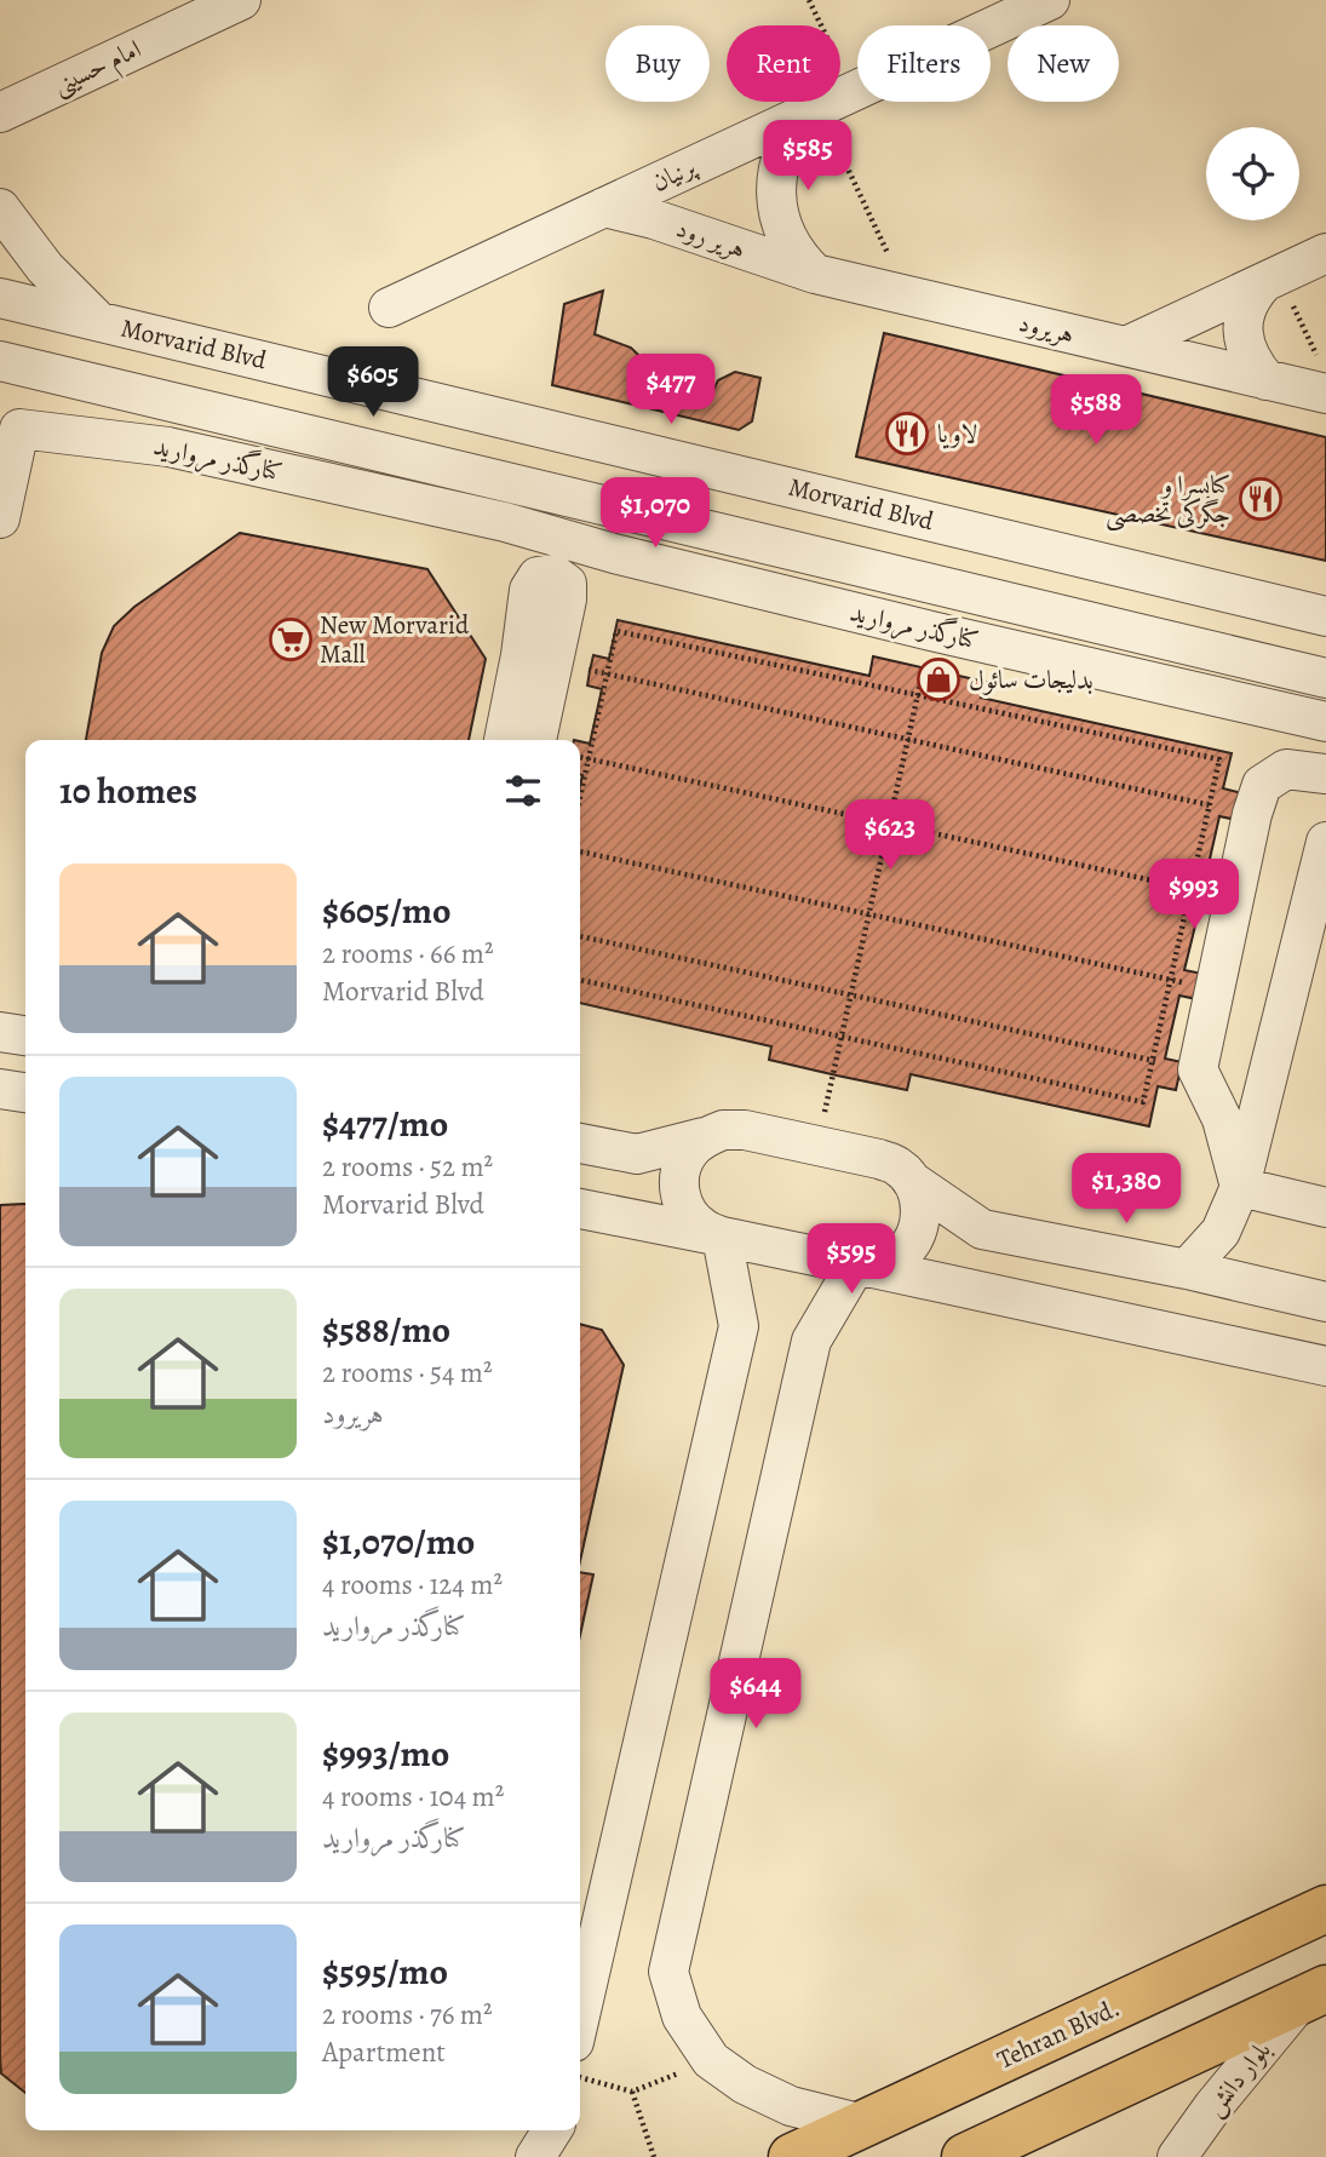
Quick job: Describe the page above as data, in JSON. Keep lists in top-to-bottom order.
{
  "streets": {
    "main road": ["Tehran Blvd."],
    "street": [
      "امام حسینی",
      "پرنیان",
      "هریر رود",
      "هریرود",
      "Morvarid Blvd",
      "کنارگذر مروارید",
      "بلوار دانش"
    ]
  },
  "crossings": [
    ["پرنیان", "هریر رود"],
    ["هریر رود", "هریرود"]
  ],
  "places": {
    "restaurant": ["لاویا", "کبابسرا و جگرکی تخصصی"],
    "supermarket": ["New Morvarid Mall"],
    "shop": ["بدلیجات سائول"]
  },
  "page": {
    "chip": [
      "Buy",
      "Rent",
      "Filters",
      "New"
    ],
    "price": [
      "$585",
      "$605",
      "$477",
      "$588",
      "$1,070",
      "$623",
      "$993",
      "$1,380",
      "$595",
      "$644"
    ],
    "heading": "10 homes",
    "list": [
      {
        "name": "$605/mo",
        "note": "2 rooms · 66 m² · Morvarid Blvd"
      },
      {
        "name": "$477/mo",
        "note": "2 rooms · 52 m² · Morvarid Blvd"
      },
      {
        "name": "$588/mo",
        "note": "2 rooms · 54 m² · هریرود"
      },
      {
        "name": "$1,070/mo",
        "note": "4 rooms · 124 m² · کنارگذر مروارید"
      },
      {
        "name": "$993/mo",
        "note": "4 rooms · 104 m² · کنارگذر مروارید"
      },
      {
        "name": "$595/mo",
        "note": "2 rooms · 76 m² · Apartment"
      }
    ]
  }
}
